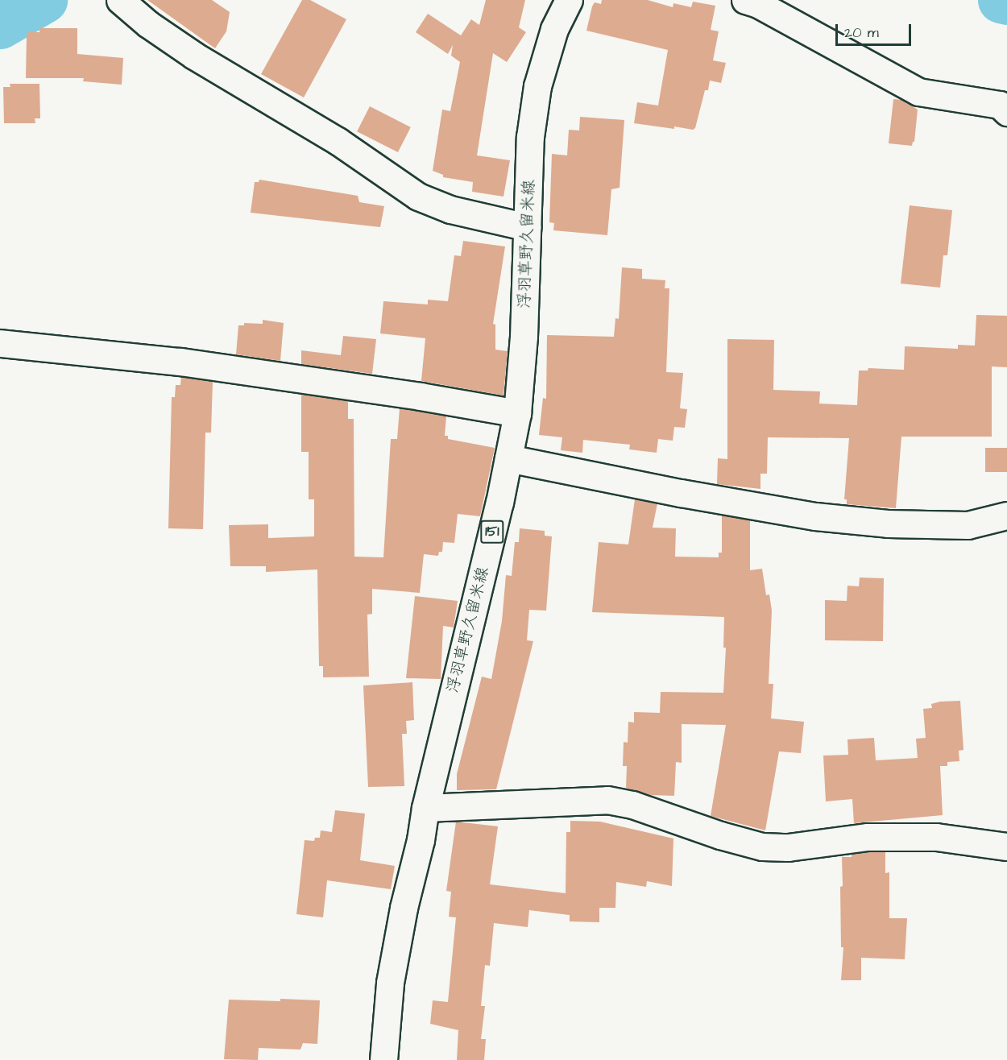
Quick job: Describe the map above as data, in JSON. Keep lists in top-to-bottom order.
{
  "streets": {
    "street": ["浮羽草野久留米線", "151"]
  },
  "scale_bar": "20 m"
}
